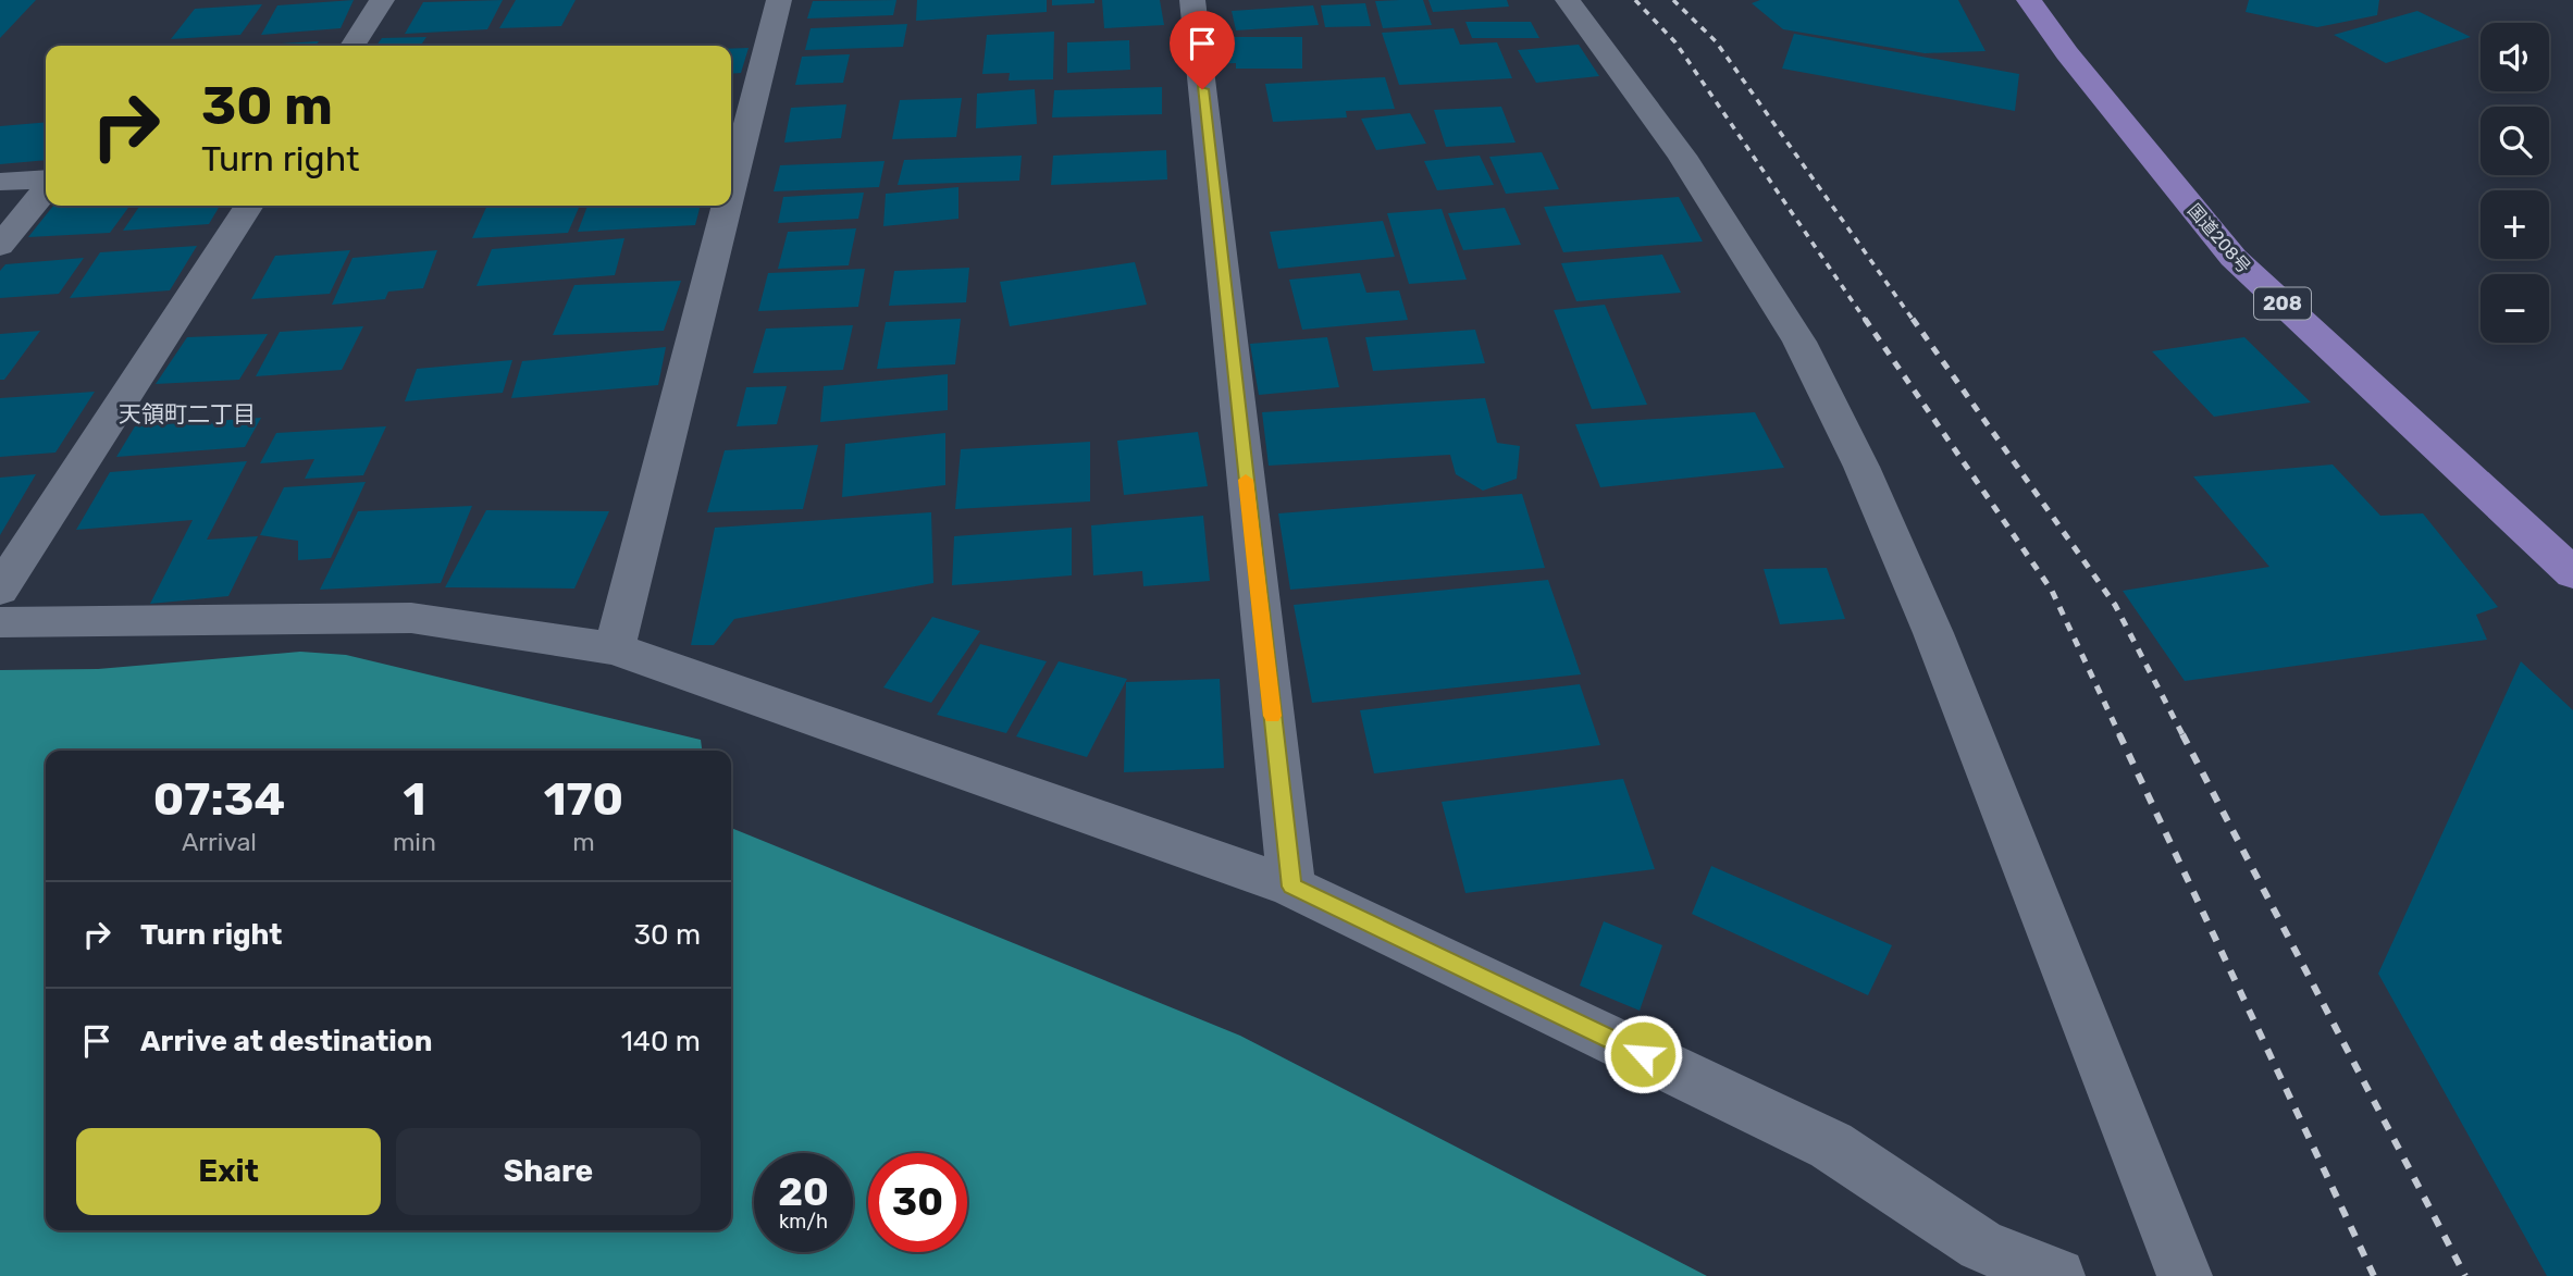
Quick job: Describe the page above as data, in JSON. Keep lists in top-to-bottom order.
{
  "streets": {
    "highway": ["国道208号", "208"]
  },
  "districts": ["天領町二丁目"],
  "page": {
    "map_buttons": ["+", "−"],
    "turn": ["30 m", "Turn right"],
    "eta": [
      "07:34",
      "Arrival",
      "1",
      "min",
      "170",
      "m"
    ],
    "list": [
      {
        "name": "Turn right",
        "value": "30 m"
      },
      {
        "name": "Arrive at destination",
        "value": "140 m"
      }
    ],
    "buttons": ["Exit", "Share"],
    "speed": "20 km/h",
    "limit": "30"
  }
}
